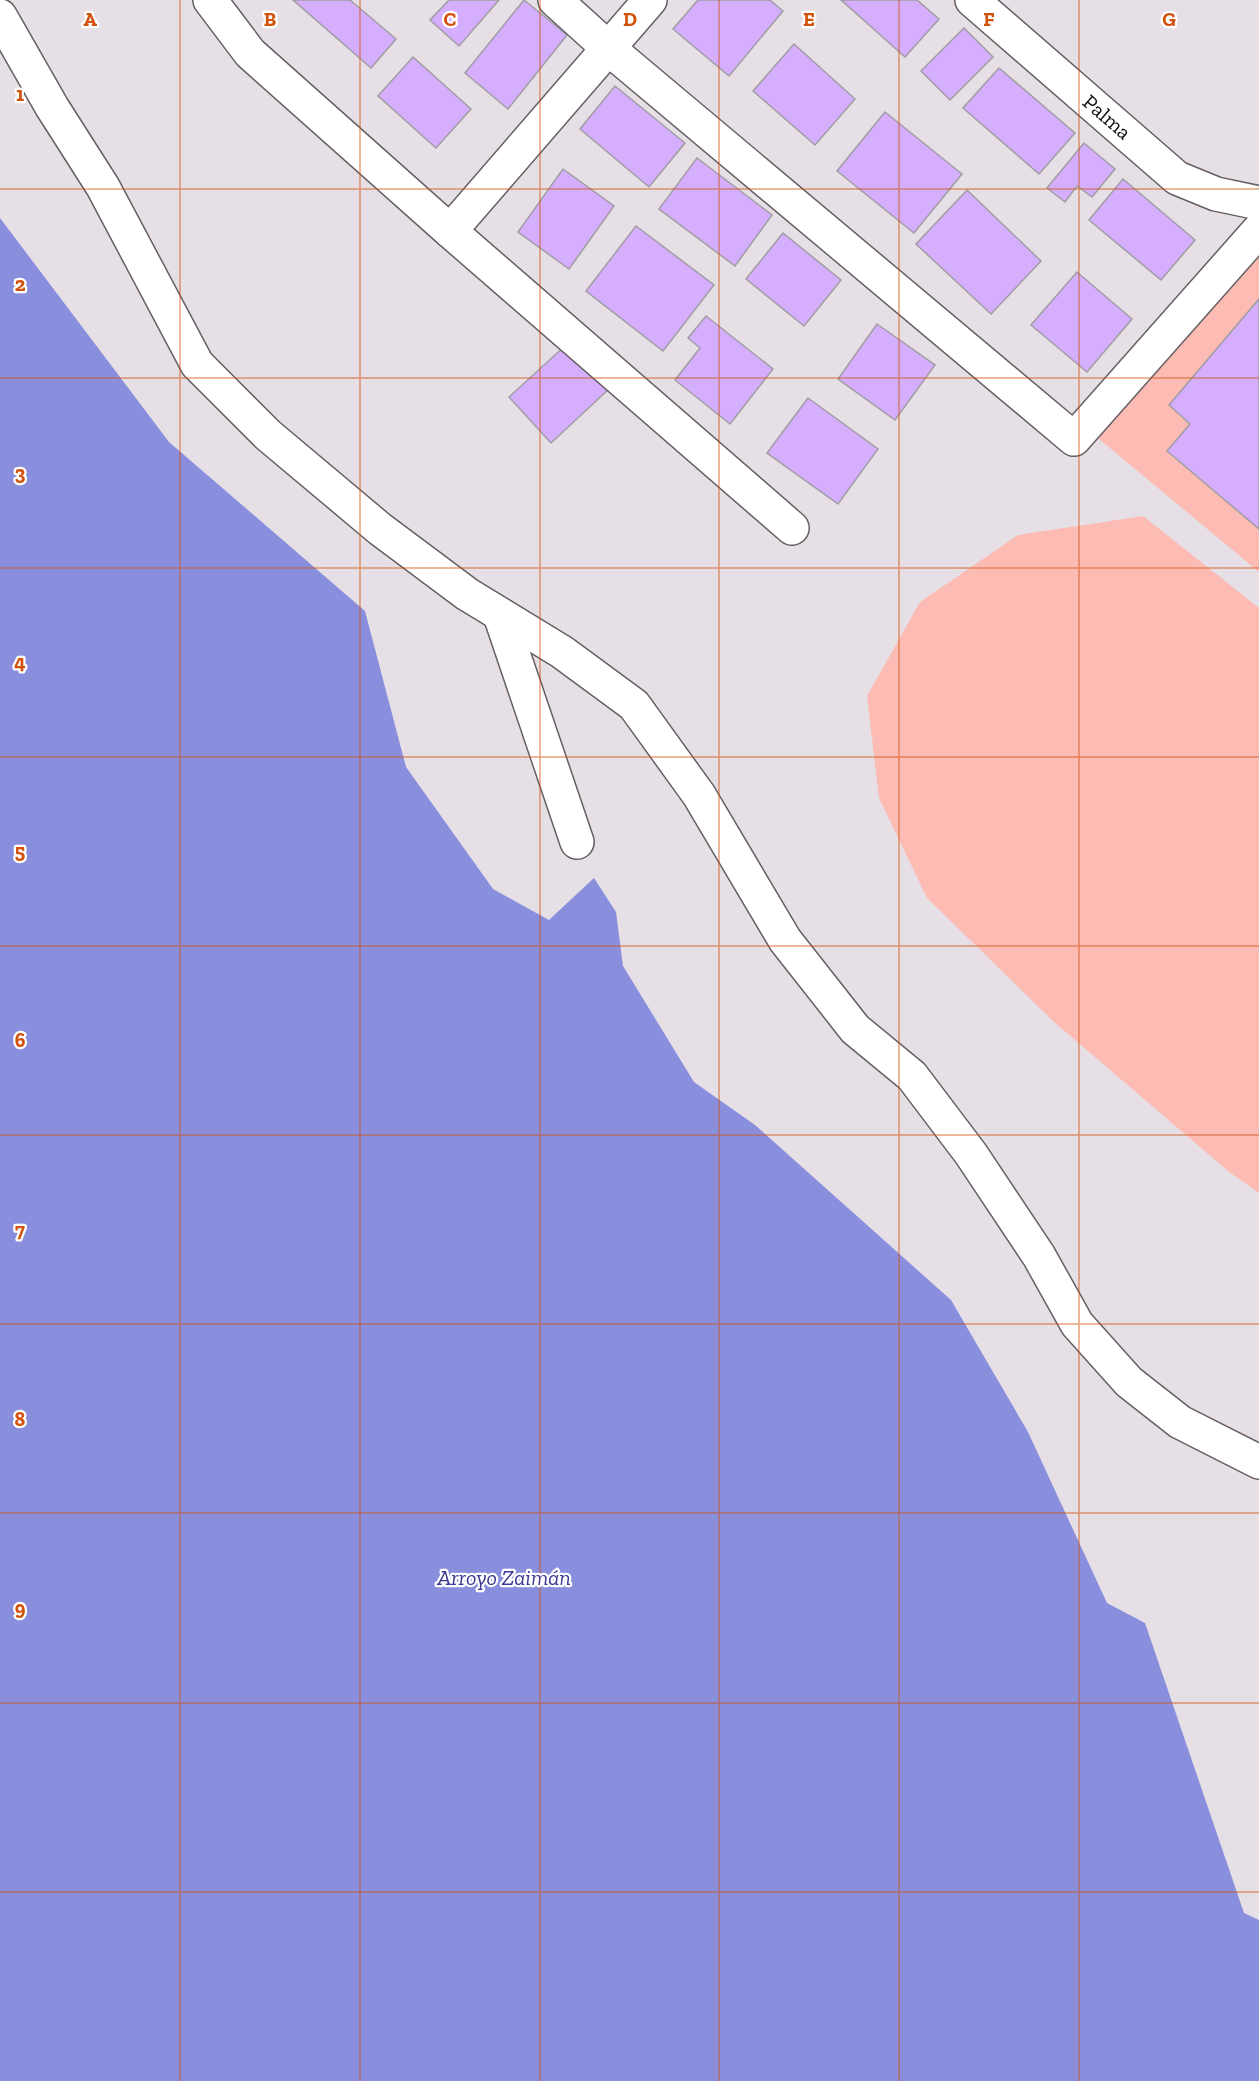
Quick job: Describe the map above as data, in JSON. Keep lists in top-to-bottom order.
{
  "streets": {
    "street": ["Palma"]
  },
  "water": ["Arroyo Zaimán"],
  "grid": {
    "columns": [
      "A",
      "B",
      "C",
      "D",
      "E",
      "F",
      "G"
    ],
    "rows": [
      "1",
      "2",
      "3",
      "4",
      "5",
      "6",
      "7",
      "8",
      "9"
    ]
  }
}
